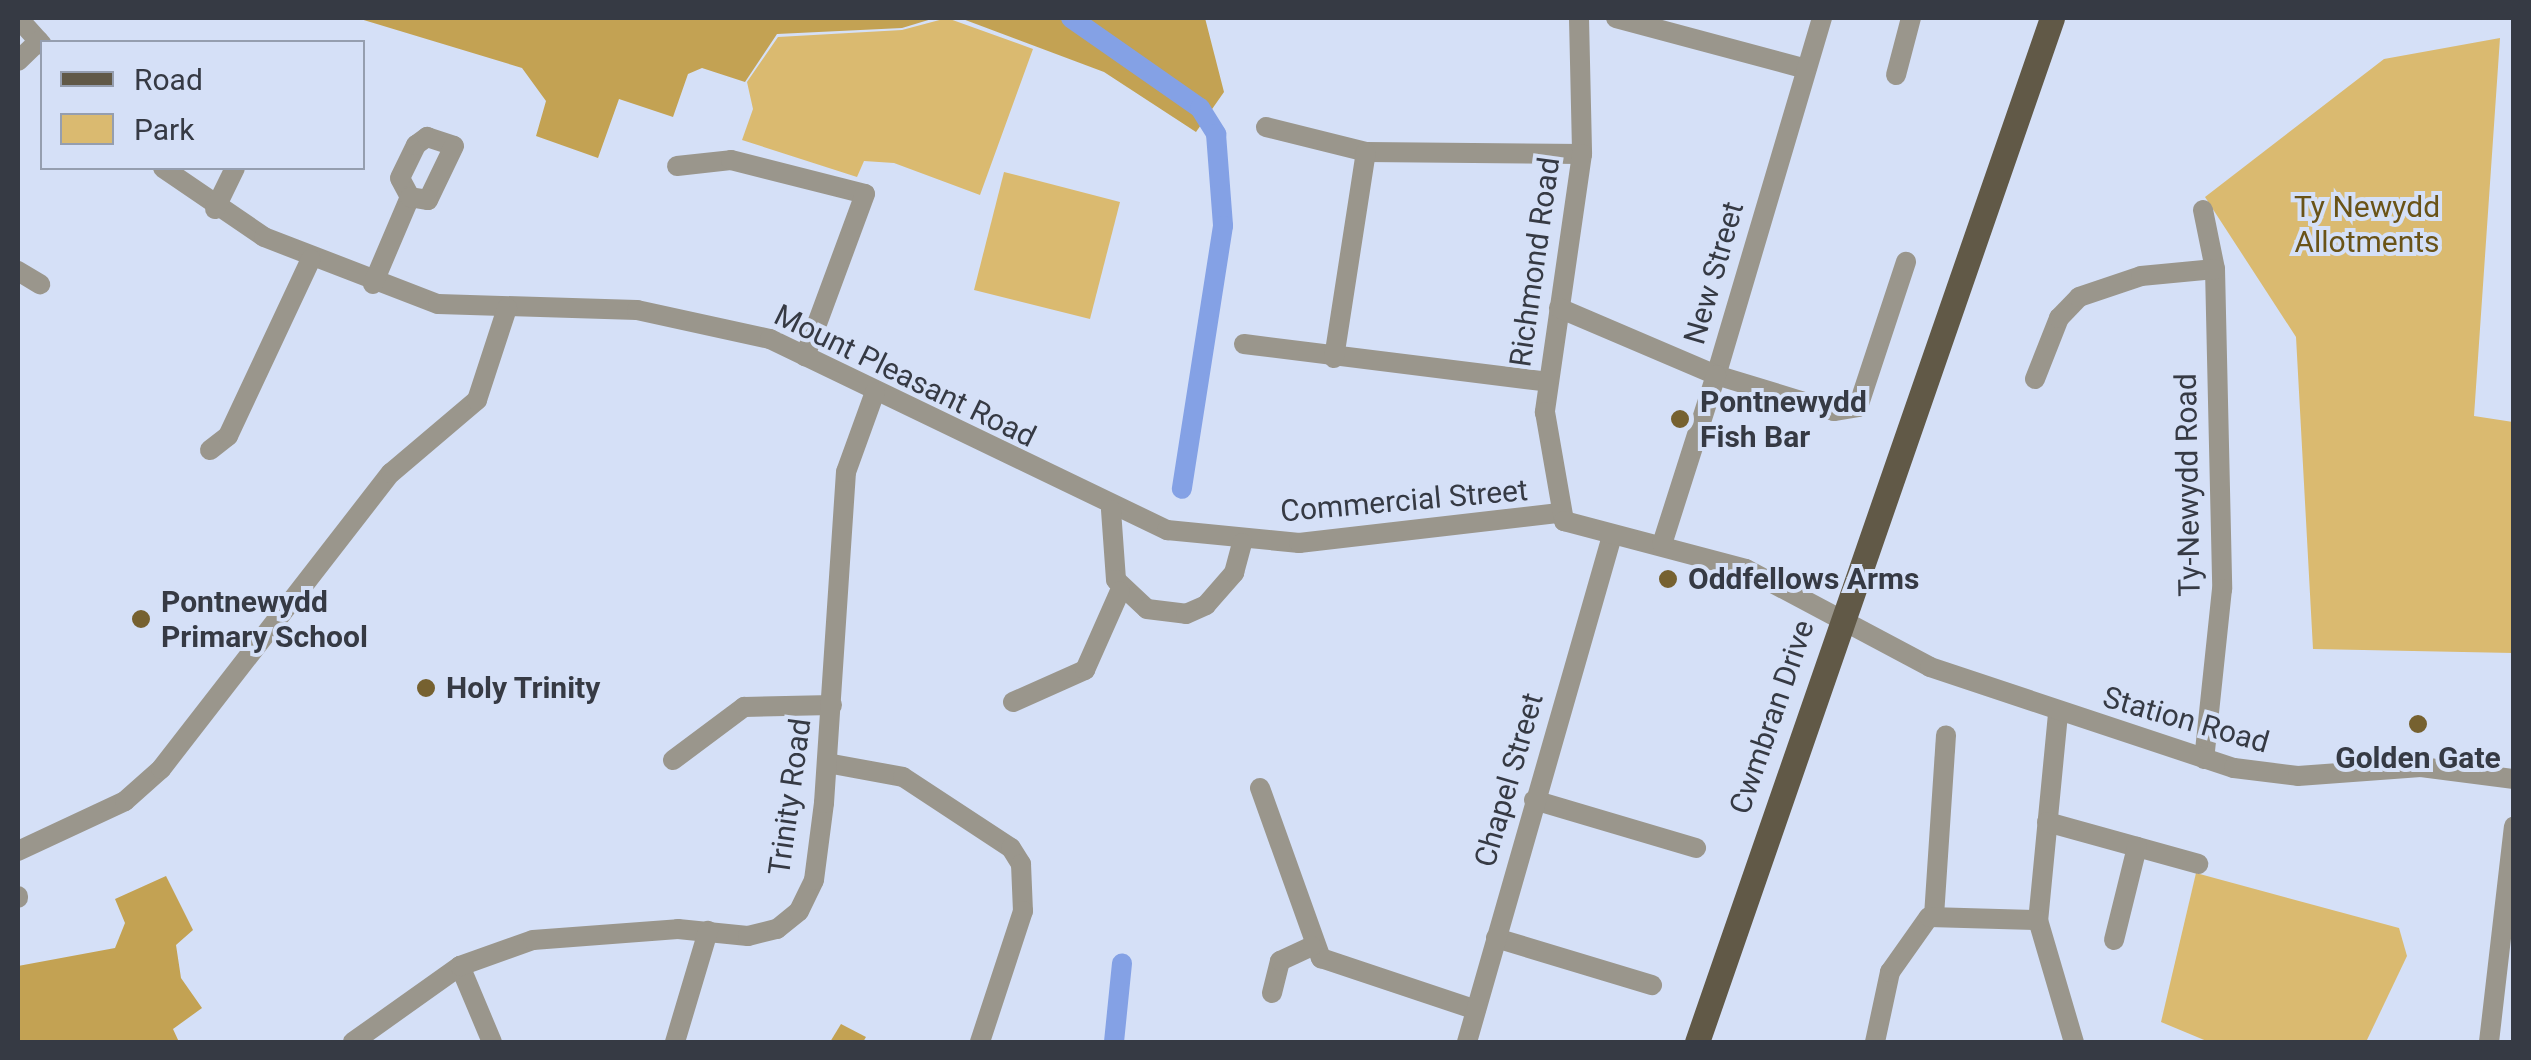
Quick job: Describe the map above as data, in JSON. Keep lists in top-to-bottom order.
{
  "streets": {
    "main road": ["Cwmbran Drive"],
    "street": [
      "Richmond Road",
      "New Street",
      "Mount Pleasant Road",
      "Ty-Newydd Road",
      "Commercial Street",
      "Station Road",
      "Chapel Street",
      "Trinity Road"
    ]
  },
  "crossings": [
    ["Richmond Road", "Commercial Street"],
    ["New Street", "Commercial Street"],
    ["Mount Pleasant Road", "Commercial Street"],
    ["Mount Pleasant Road", "Trinity Road"],
    ["Ty-Newydd Road", "Station Road"],
    ["Commercial Street", "Station Road"],
    ["Commercial Street", "Chapel Street"]
  ],
  "parks": ["Ty Newydd Allotments"],
  "places": [
    "Pontnewydd Fish Bar",
    "Oddfellows Arms",
    "Pontnewydd Primary School",
    "Holy Trinity",
    "Golden Gate"
  ],
  "legend": ["Road", "Park"]
}
